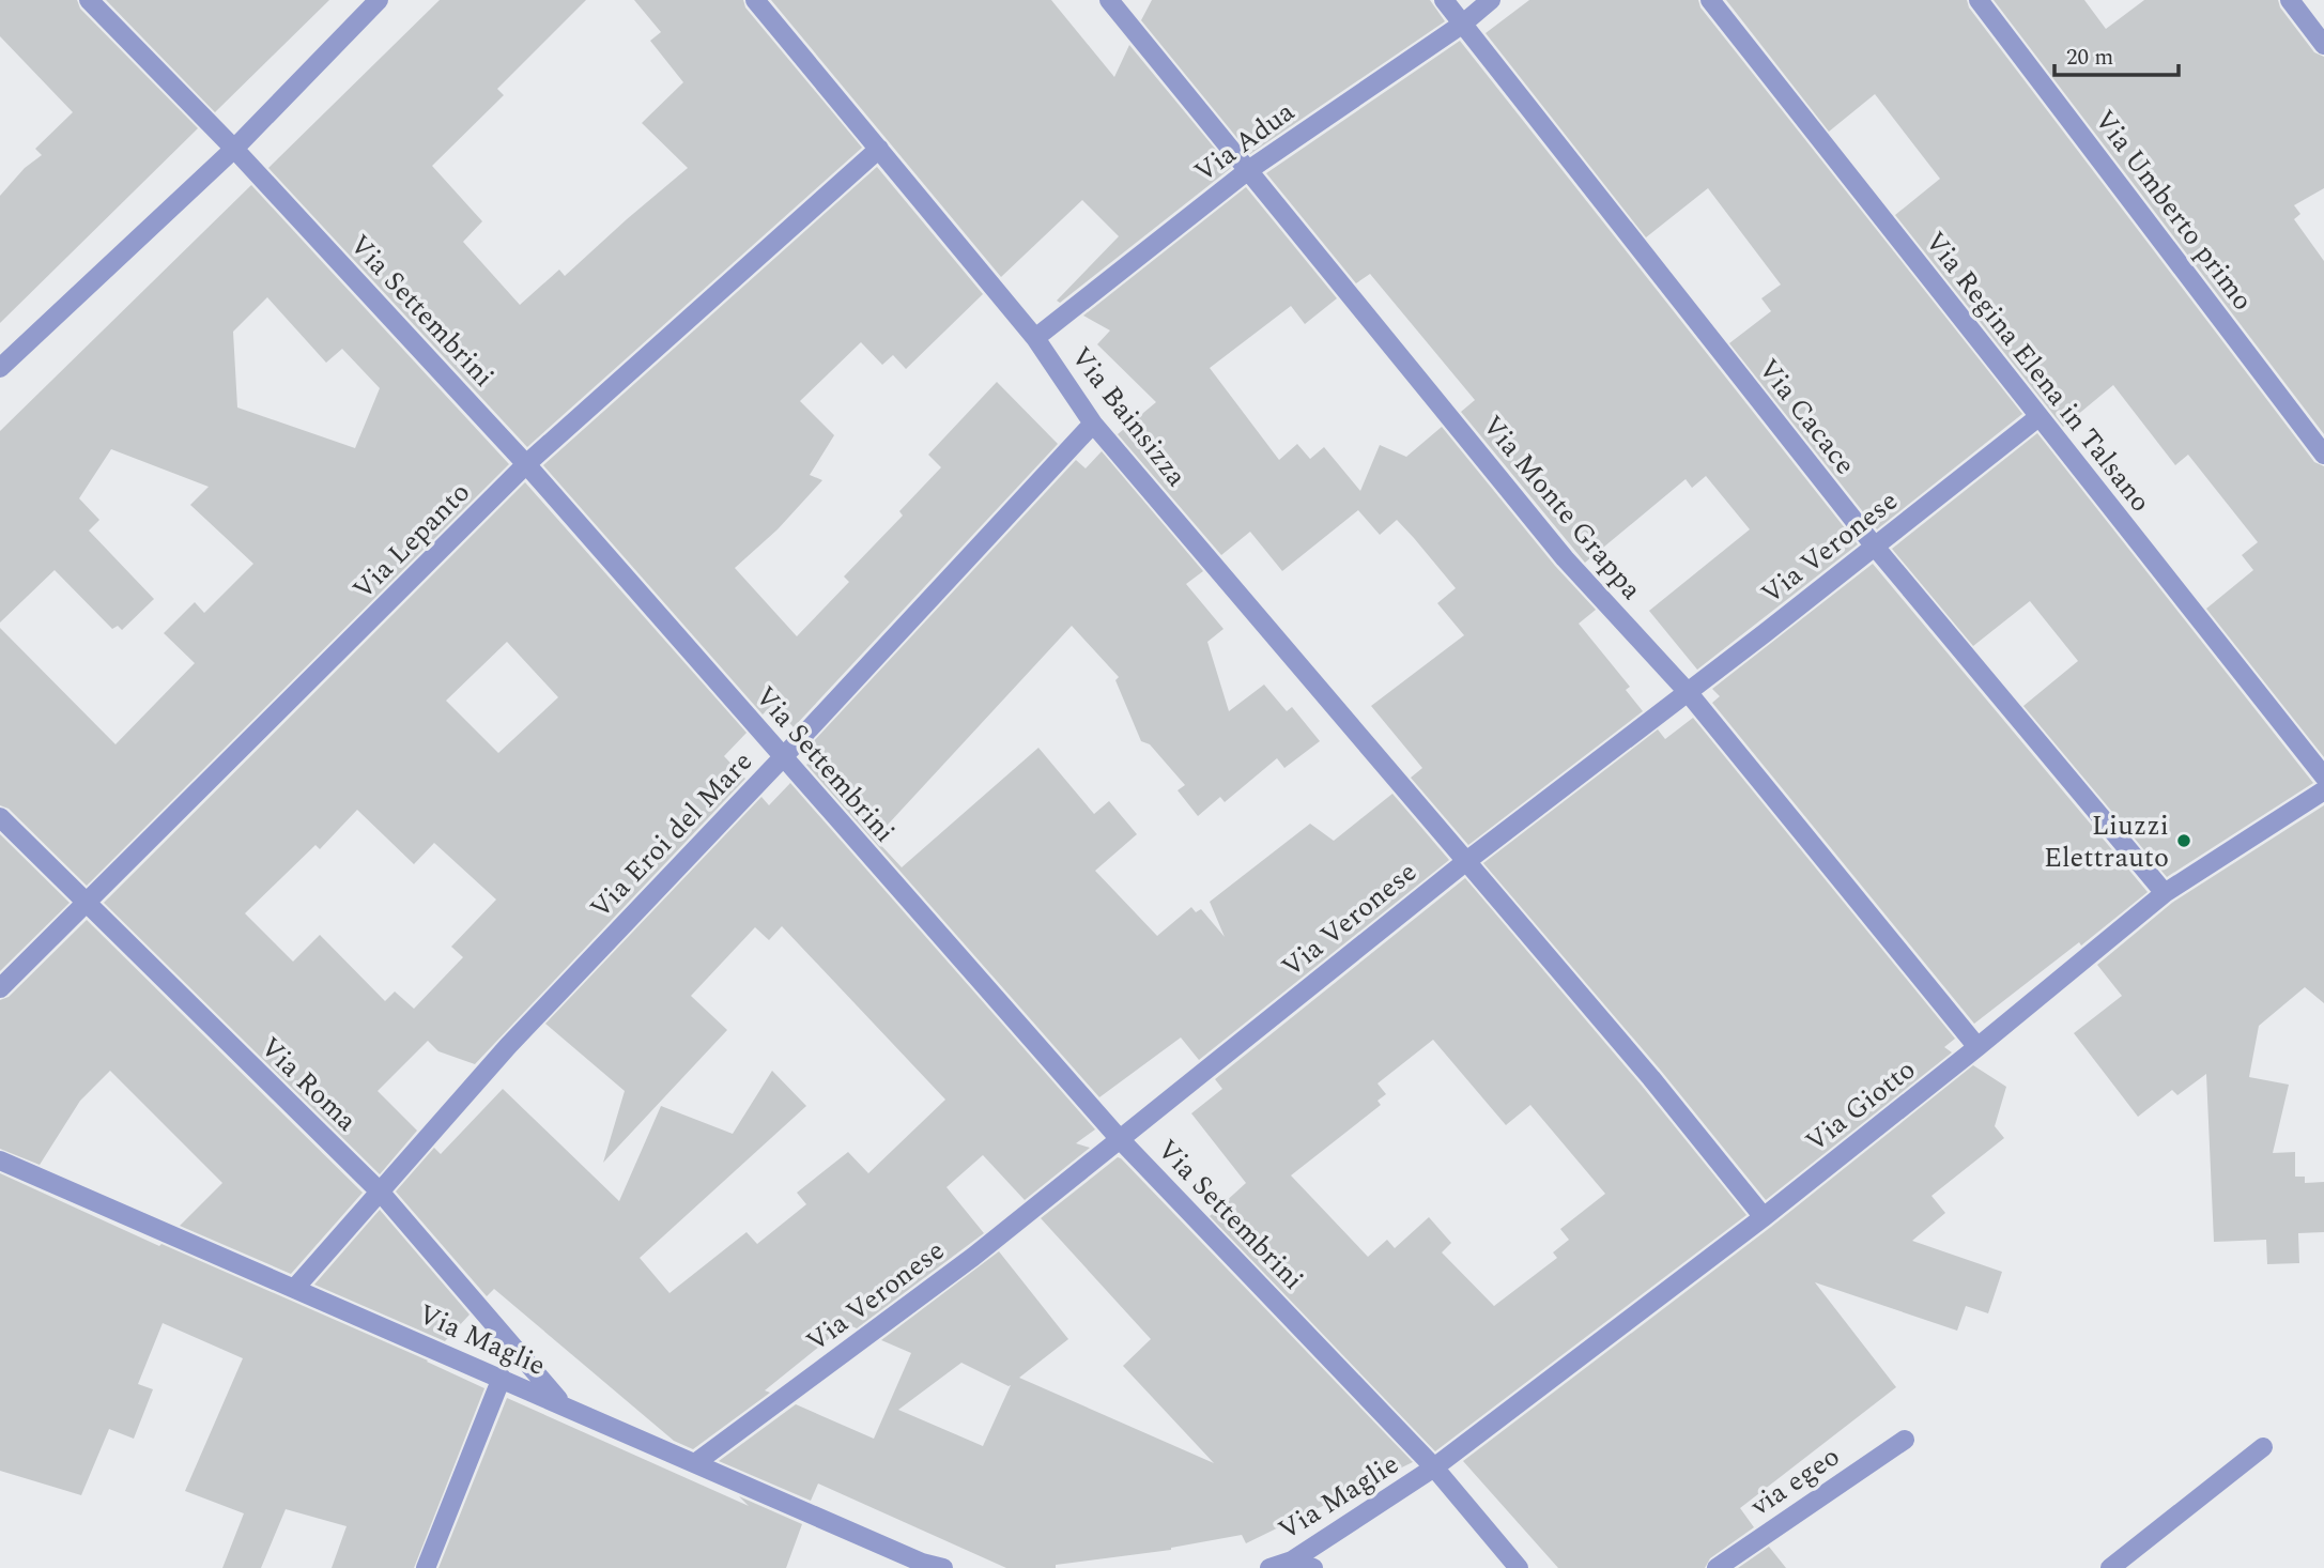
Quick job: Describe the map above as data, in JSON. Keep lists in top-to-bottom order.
{
  "streets": {
    "street": [
      "Via Adua",
      "Via Umberto primo",
      "Via Settembrini",
      "Via Regina Elena in Talsano",
      "Via Bainsizza",
      "Via Cacace",
      "Via Monte Grappa",
      "Via Lepanto",
      "Via Veronese",
      "Via Eroi del Mare",
      "Via Roma",
      "Via Giotto",
      "Via Maglie",
      "via egeo"
    ]
  },
  "crossings": [
    ["Via Adua", "Via Bainsizza"],
    ["Via Adua", "Via Cacace"],
    ["Via Adua", "Via Monte Grappa"],
    ["Via Settembrini", "Via Lepanto"],
    ["Via Settembrini", "Via Veronese"],
    ["Via Settembrini", "Via Eroi del Mare"],
    ["Via Settembrini", "Via Giotto"],
    ["Via Settembrini", "Via Maglie"],
    ["Via Regina Elena in Talsano", "Via Veronese"],
    ["Via Bainsizza", "Via Lepanto"],
    ["Via Bainsizza", "Via Veronese"],
    ["Via Bainsizza", "Via Eroi del Mare"],
    ["Via Bainsizza", "Via Giotto"],
    ["Via Cacace", "Via Veronese"],
    ["Via Cacace", "Via Giotto"],
    ["Via Monte Grappa", "Via Veronese"],
    ["Via Monte Grappa", "Via Giotto"],
    ["Via Lepanto", "Via Roma"],
    ["Via Veronese", "Via Maglie"],
    ["Via Eroi del Mare", "Via Roma"],
    ["Via Eroi del Mare", "Via Maglie"],
    ["Via Roma", "Via Maglie"],
    ["Via Giotto", "Via Maglie"]
  ],
  "places": ["Liuzzi Elettrauto"],
  "scale_bar": "20 m"
}
